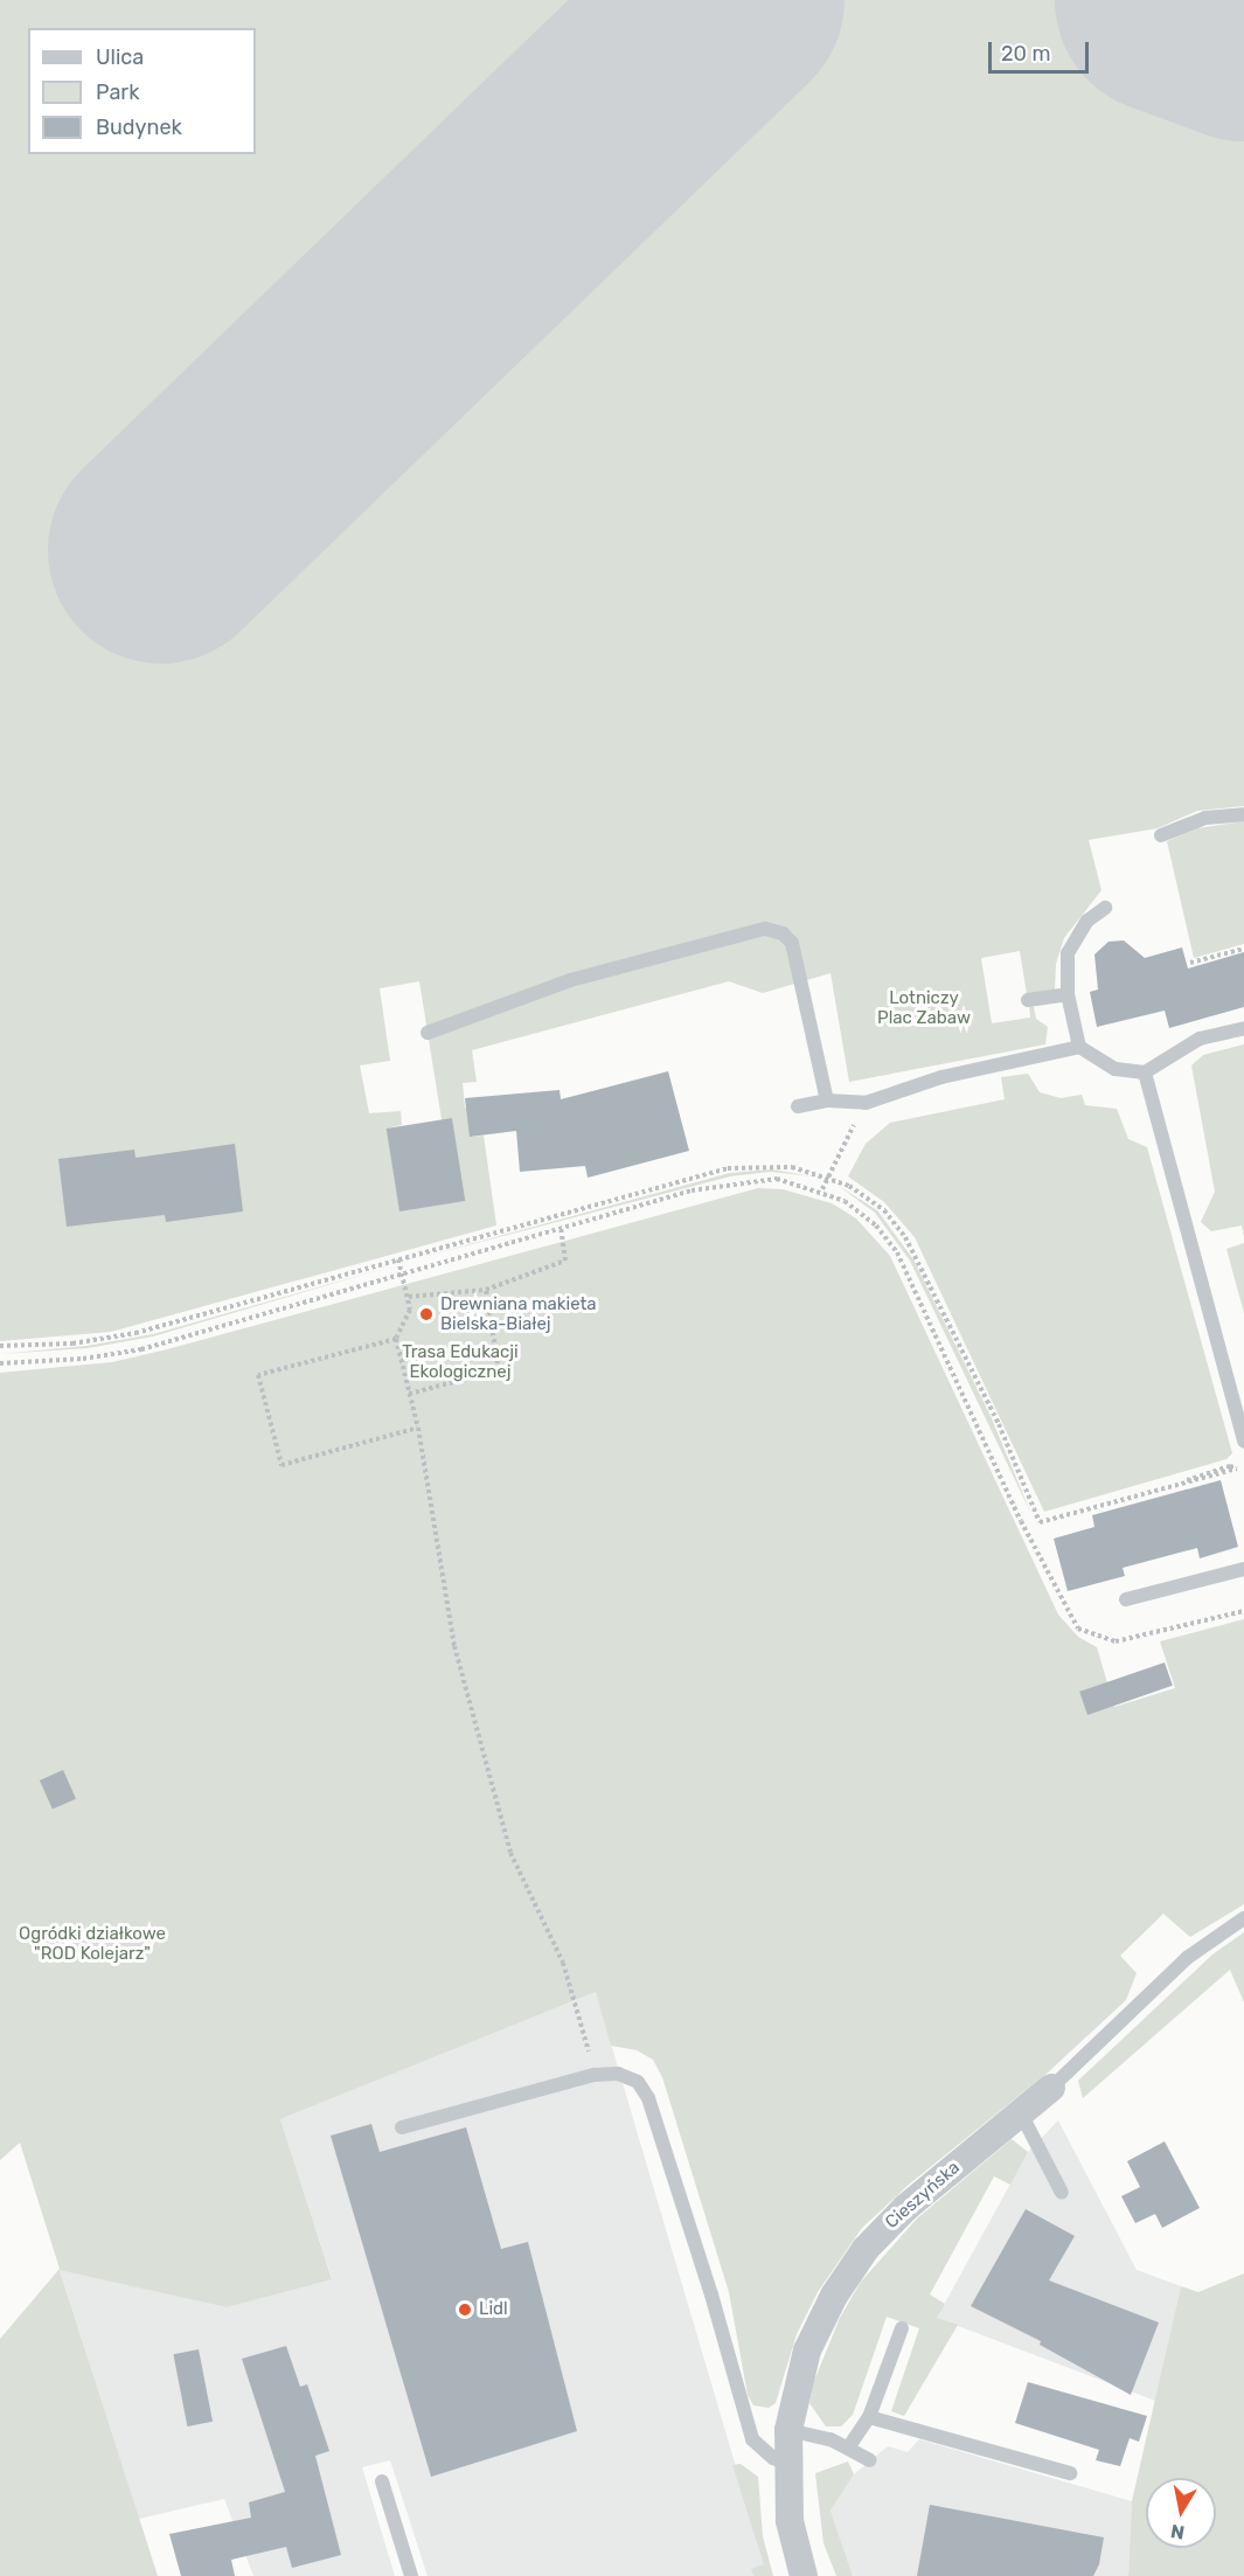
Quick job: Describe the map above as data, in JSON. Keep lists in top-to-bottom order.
{
  "streets": {
    "street": ["Cieszyńska"]
  },
  "parks": ["Lotniczy Plac Zabaw", "Trasa Edukacji Ekologicznej", "Ogródki działkowe \"ROD Kolejarz\""],
  "places": ["Drewniana makieta Bielska-Białej", "Lidl"],
  "legend": ["Ulica", "Park", "Budynek"],
  "scale_bar": "20 m",
  "north": "bottom"
}
